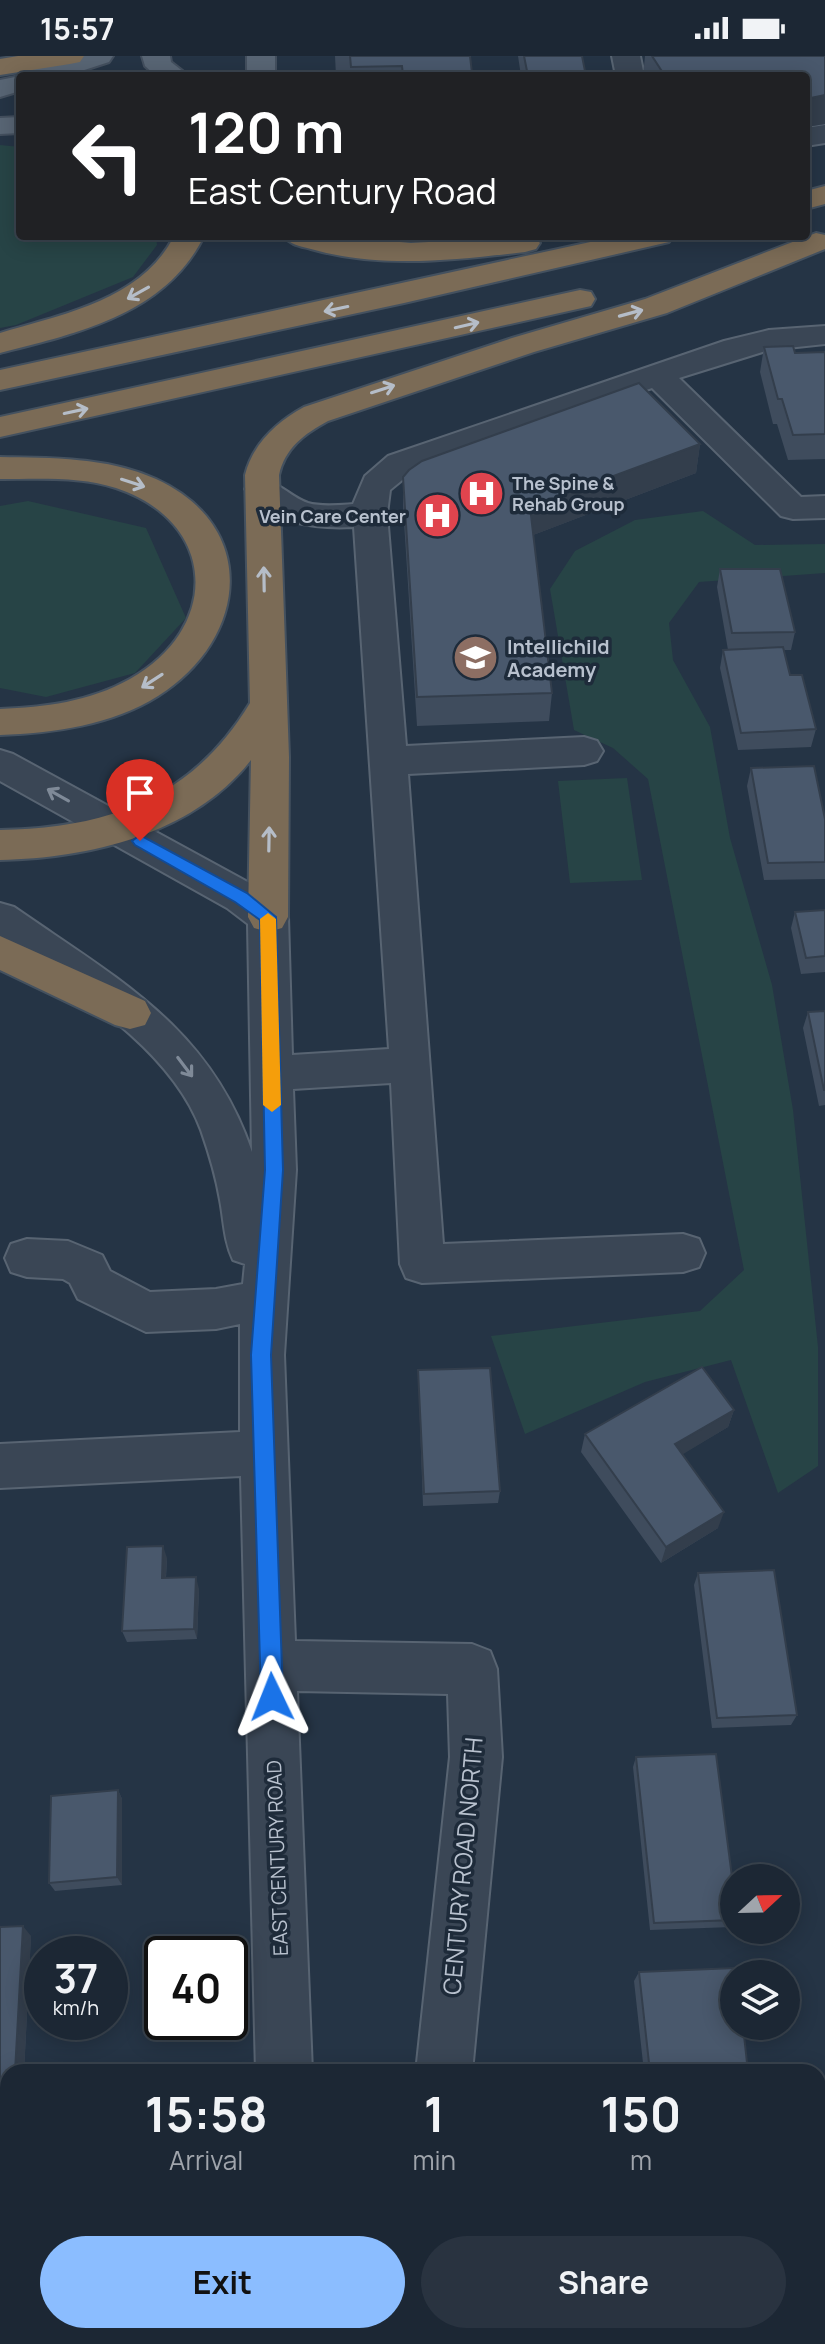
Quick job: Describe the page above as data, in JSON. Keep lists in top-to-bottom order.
{
  "streets": {
    "street": ["EAST CENTURY ROAD", "CENTURY ROAD NORTH"]
  },
  "crossings": [
    ["EAST CENTURY ROAD", "CENTURY ROAD NORTH"]
  ],
  "places": {
    "hospital": ["The Spine & Rehab Group", "Vein Care Center"],
    "school or university": ["Intellichild Academy"]
  },
  "north": "right",
  "page": {
    "status": "15:57",
    "turn": ["120 m", "East Century Road"],
    "speed": "37 km/h",
    "limit": "40",
    "eta": [
      "15:58",
      "Arrival",
      "1",
      "min",
      "150",
      "m"
    ],
    "buttons": ["Exit", "Share"]
  }
}
